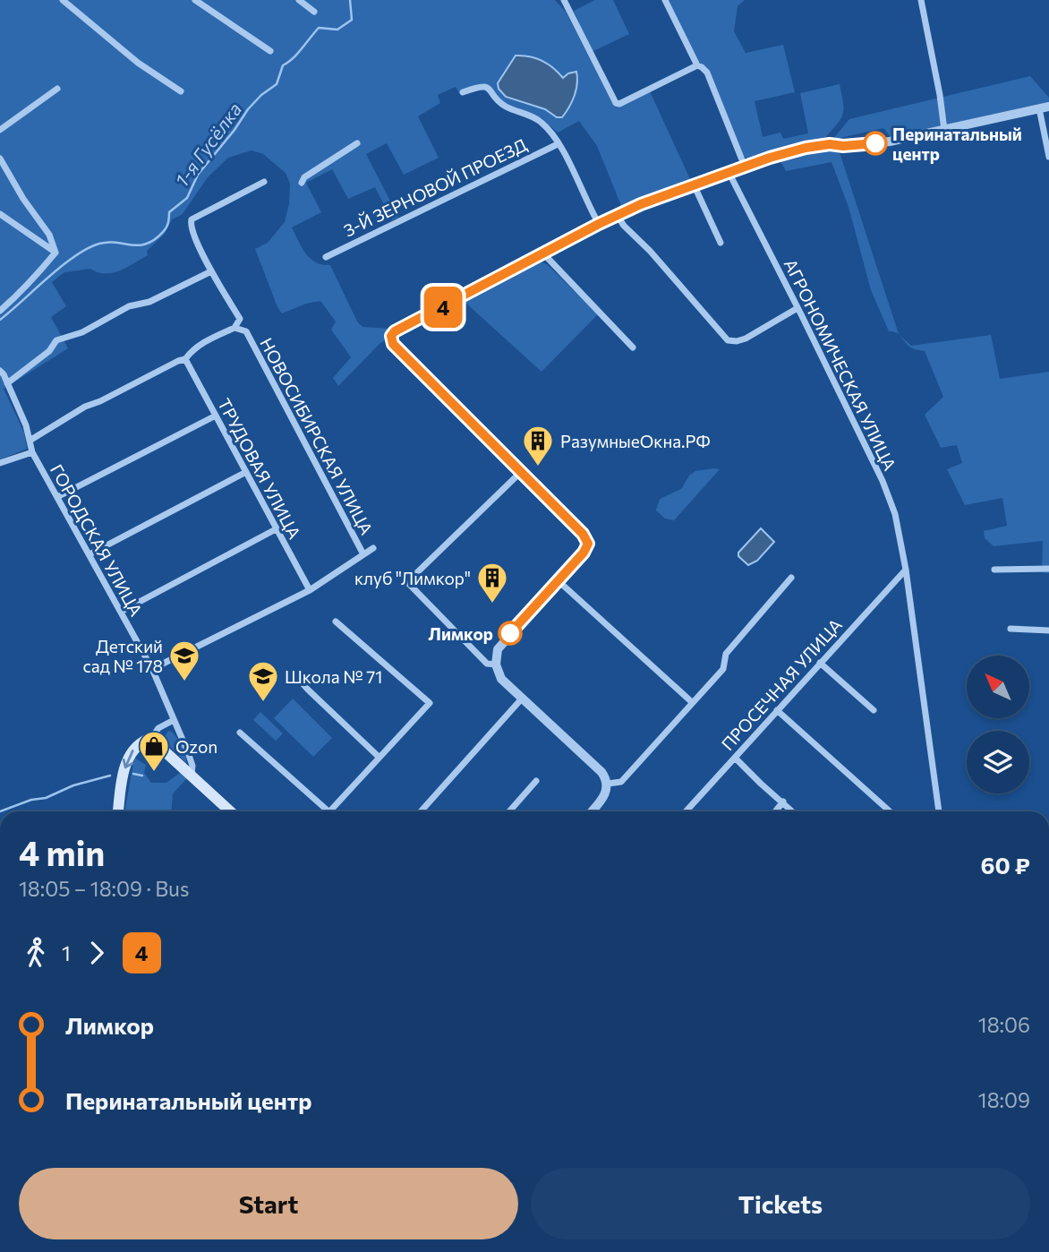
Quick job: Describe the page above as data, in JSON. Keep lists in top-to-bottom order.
{
  "streets": {
    "street": [
      "3-Й ЗЕРНОВОЙ ПРОЕЗД",
      "АГРОНОМИЧЕСКАЯ УЛИЦА",
      "НОВОСИБИРСКАЯ УЛИЦА",
      "ТРУДОВАЯ УЛИЦА",
      "ГОРОДСКАЯ УЛИЦА",
      "ПРОСЕЧНАЯ УЛИЦА"
    ]
  },
  "crossings": [
    ["АГРОНОМИЧЕСКАЯ УЛИЦА", "ПРОСЕЧНАЯ УЛИЦА"]
  ],
  "water": ["1-я Гусёлка"],
  "places": {
    "other": ["Перинатальный центр", "Лимкор"],
    "building": ["РазумныеОкна.РФ", "клуб \"Лимкор\""],
    "school or university": ["Детский сад № 178", "Школа № 71"],
    "shop": ["Ozon"]
  },
  "lines": ["bus line 4"],
  "north": "top left",
  "page": {
    "on_map": "4",
    "heading": ["4 min", "18:05 – 18:09 · Bus", "60 ₽"],
    "legs": ["1", "4"],
    "list": [
      {
        "name": "Лимкор",
        "value": "18:06"
      },
      {
        "name": "Перинатальный центр",
        "value": "18:09"
      }
    ],
    "buttons": ["Start", "Tickets"]
  }
}
